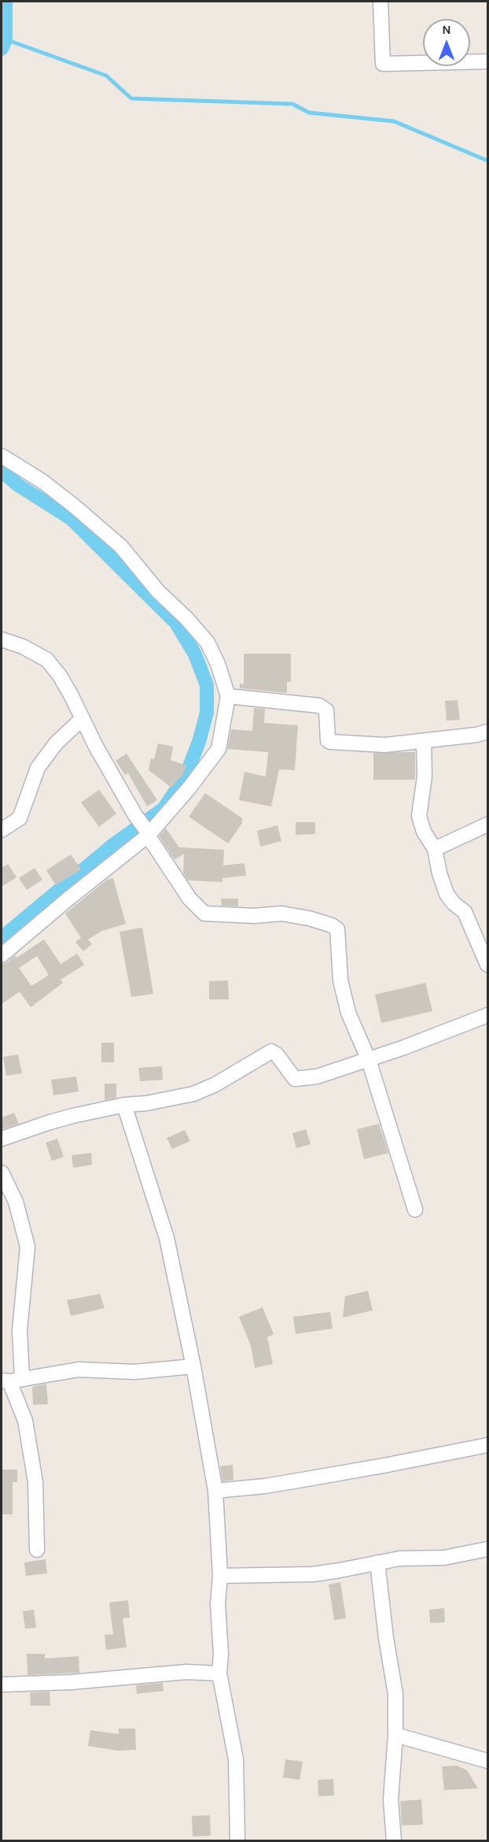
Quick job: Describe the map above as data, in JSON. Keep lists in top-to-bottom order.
{
  "north": "top"
}
